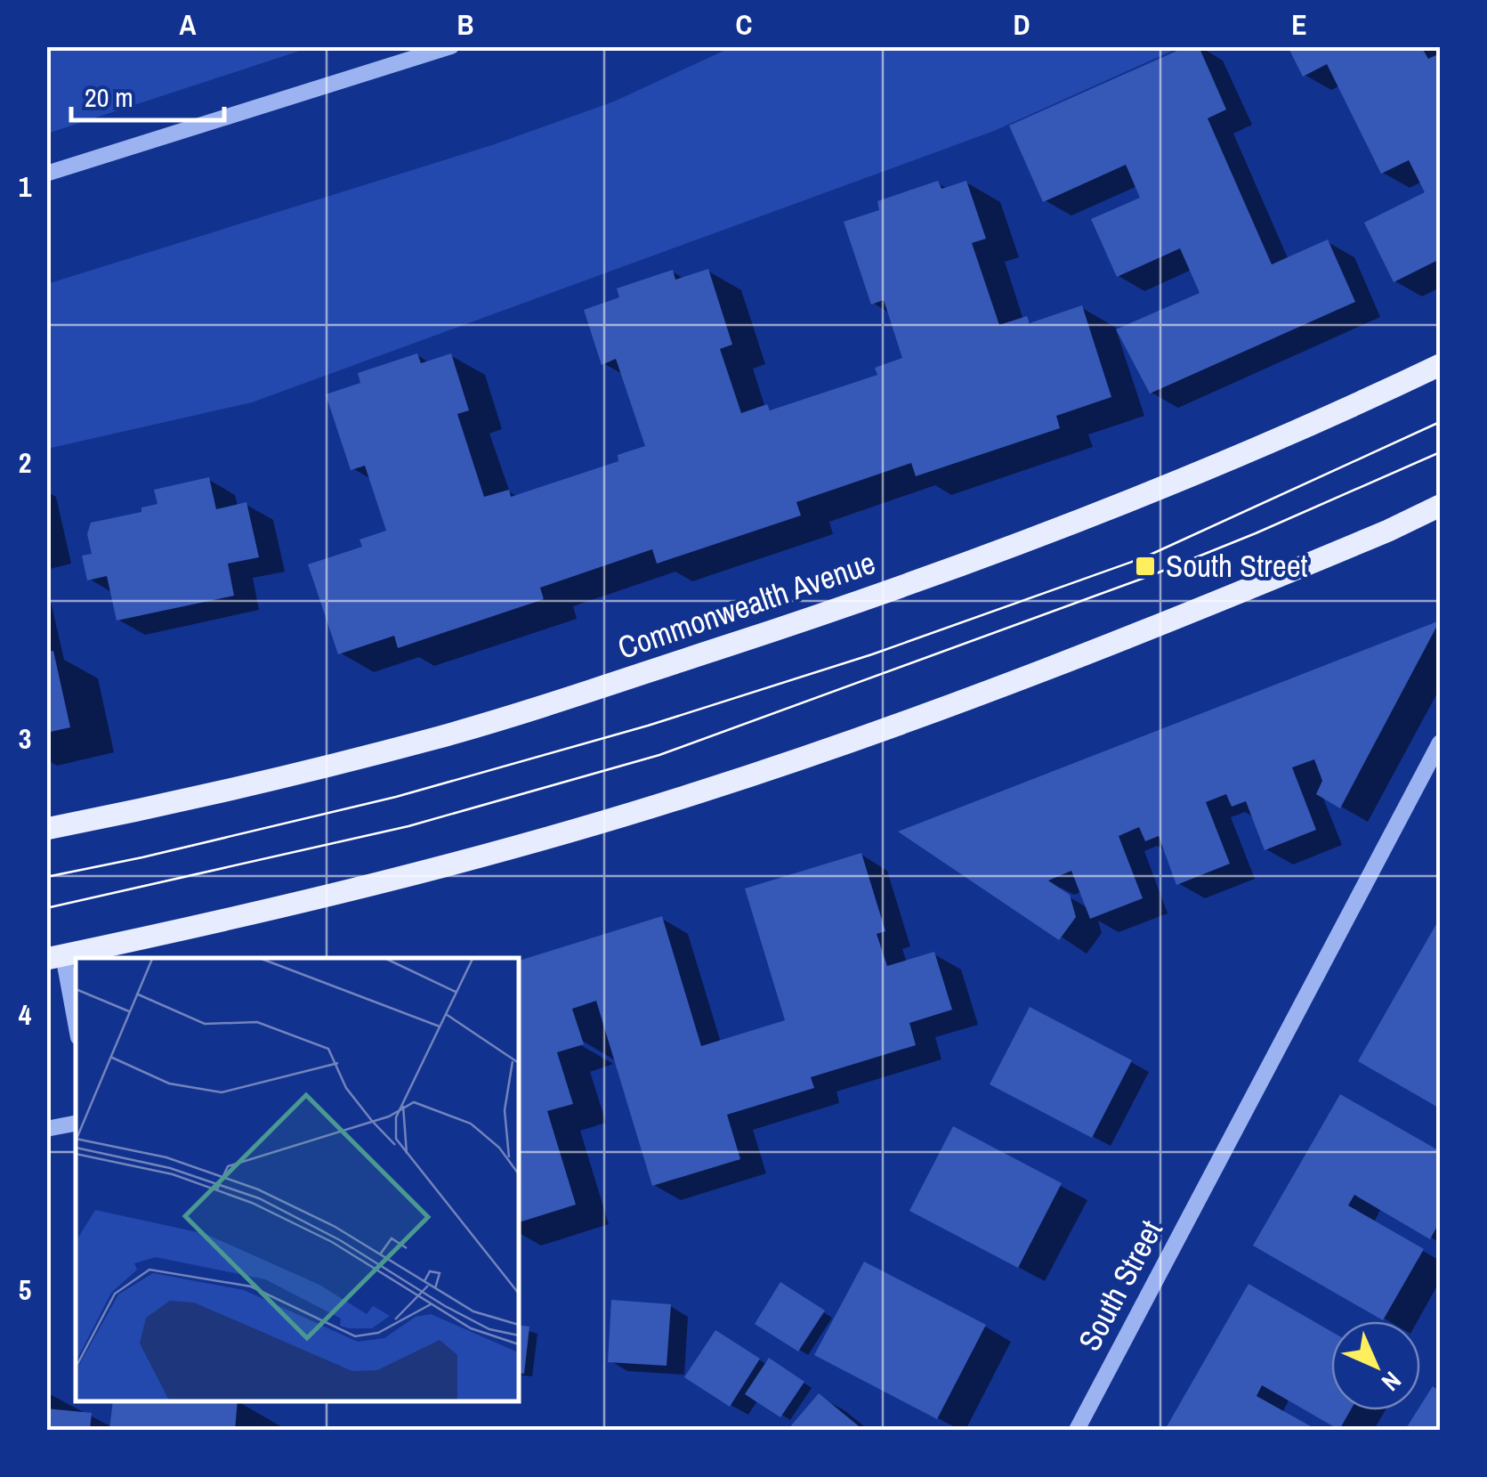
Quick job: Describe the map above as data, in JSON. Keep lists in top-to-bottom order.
{
  "streets": {
    "main road": ["Commonwealth Avenue"],
    "street": ["South Street"]
  },
  "places": {
    "transit": ["South Street"]
  },
  "scale_bar": "20 m",
  "north": "bottom right",
  "grid": {
    "columns": [
      "A",
      "B",
      "C",
      "D",
      "E"
    ],
    "rows": [
      "1",
      "2",
      "3",
      "4",
      "5"
    ]
  }
}
